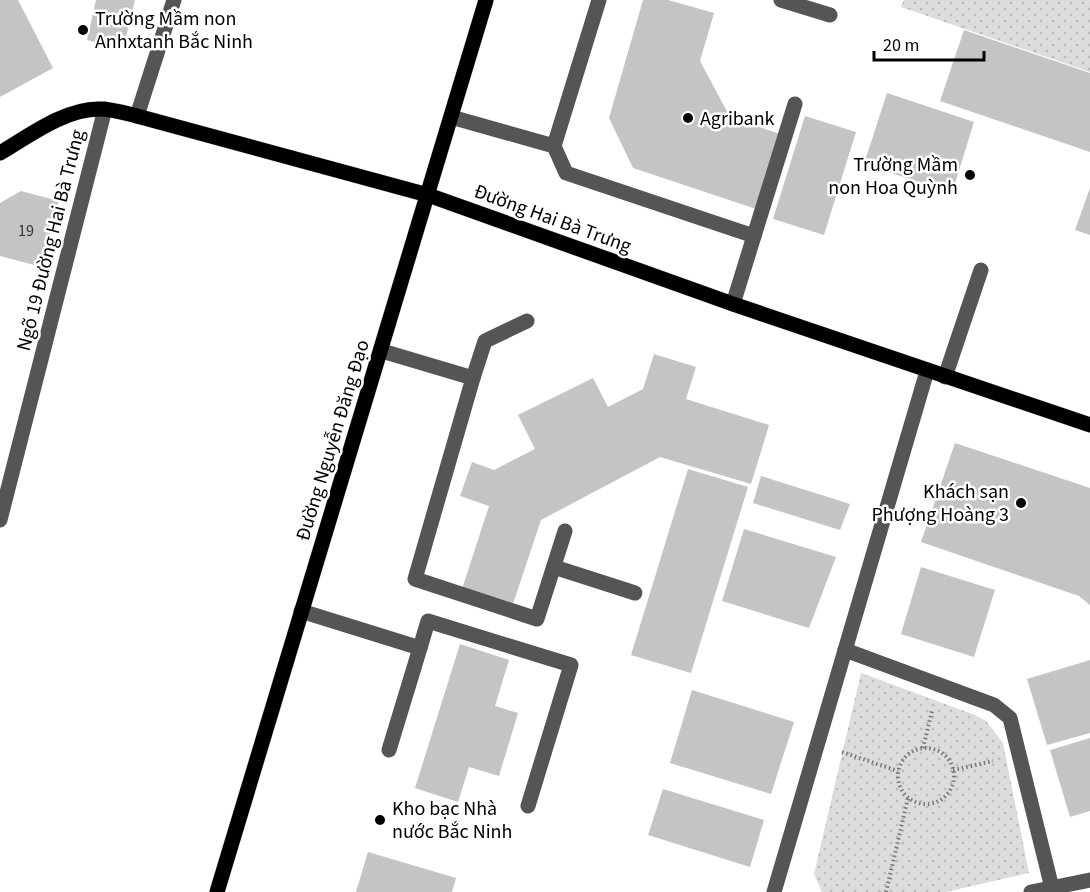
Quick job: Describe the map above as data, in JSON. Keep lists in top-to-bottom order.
{
  "streets": {
    "main road": ["Đường Hai Bà Trưng", "Đường Nguyễn Đăng Đạo"],
    "street": ["Ngõ 19 Đường Hai Bà Trưng"]
  },
  "crossings": [
    ["Đường Hai Bà Trưng", "Ngõ 19 Đường Hai Bà Trưng"],
    ["Đường Hai Bà Trưng", "Đường Nguyễn Đăng Đạo"]
  ],
  "places": [
    "Trường Mầm non Anhxtanh Bắc Ninh",
    "Agribank",
    "Trường Mầm non Hoa Quỳnh",
    "Khách sạn Phượng Hoàng 3",
    "Kho bạc Nhà nước Bắc Ninh"
  ],
  "house_numbers": ["19"],
  "scale_bar": "20 m"
}
